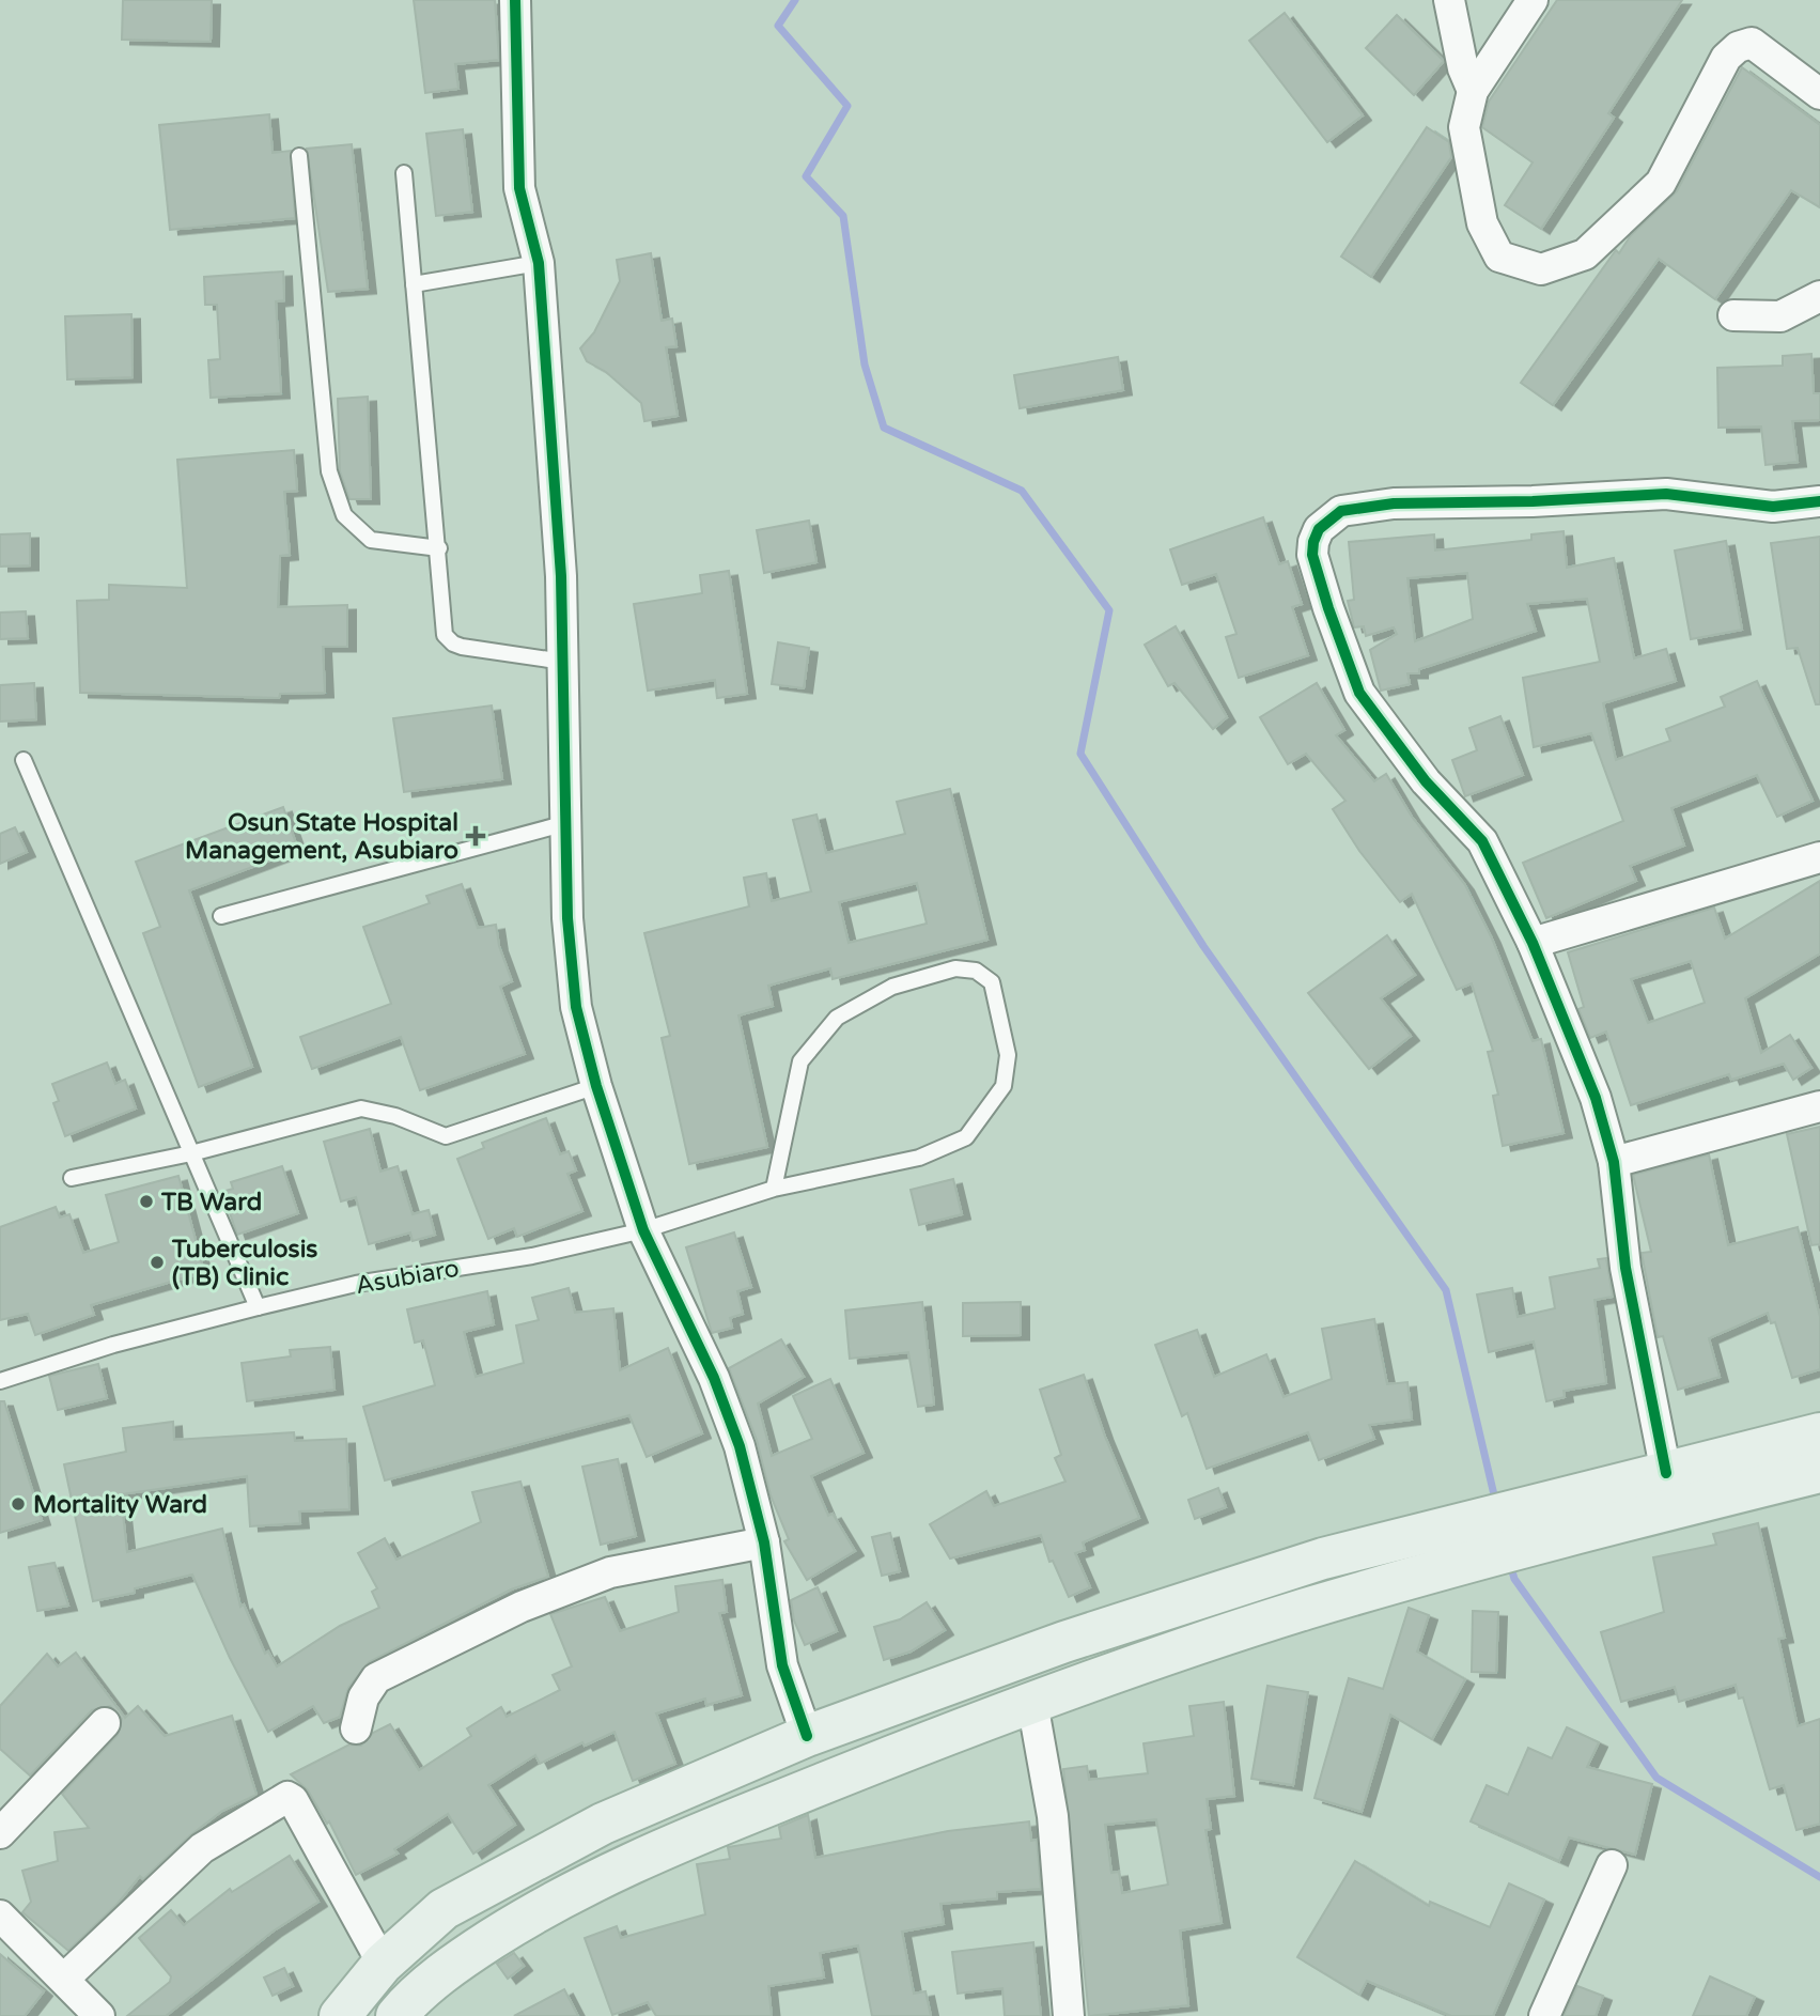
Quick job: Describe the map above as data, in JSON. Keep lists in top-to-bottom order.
{
  "streets": {
    "lane": ["Asubiaro"]
  },
  "places": {
    "health": ["Osun State Hospital Management, Asubiaro"],
    "other": ["TB Ward", "Tuberculosis (TB) Clinic", "Mortality Ward"]
  }
}
